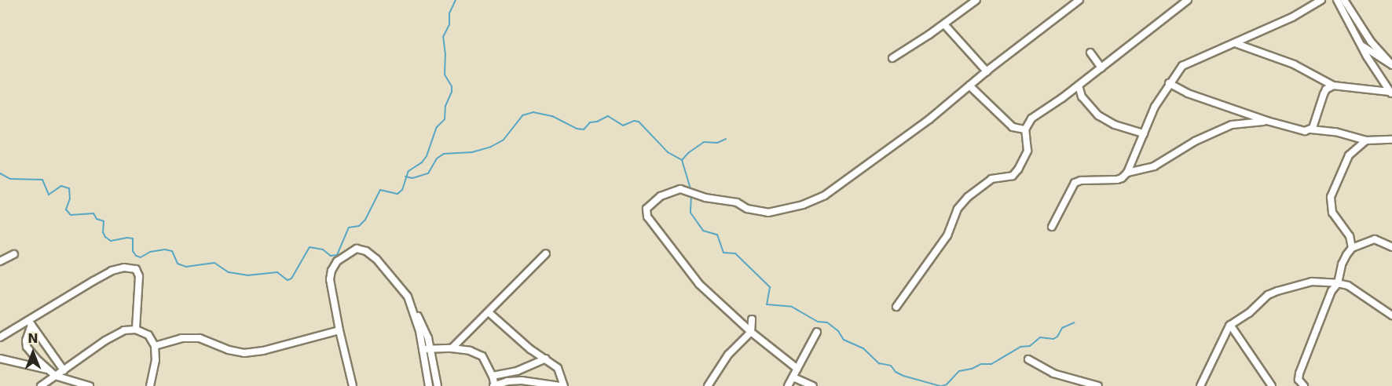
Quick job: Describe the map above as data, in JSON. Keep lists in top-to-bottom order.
{
  "north": "top"
}
